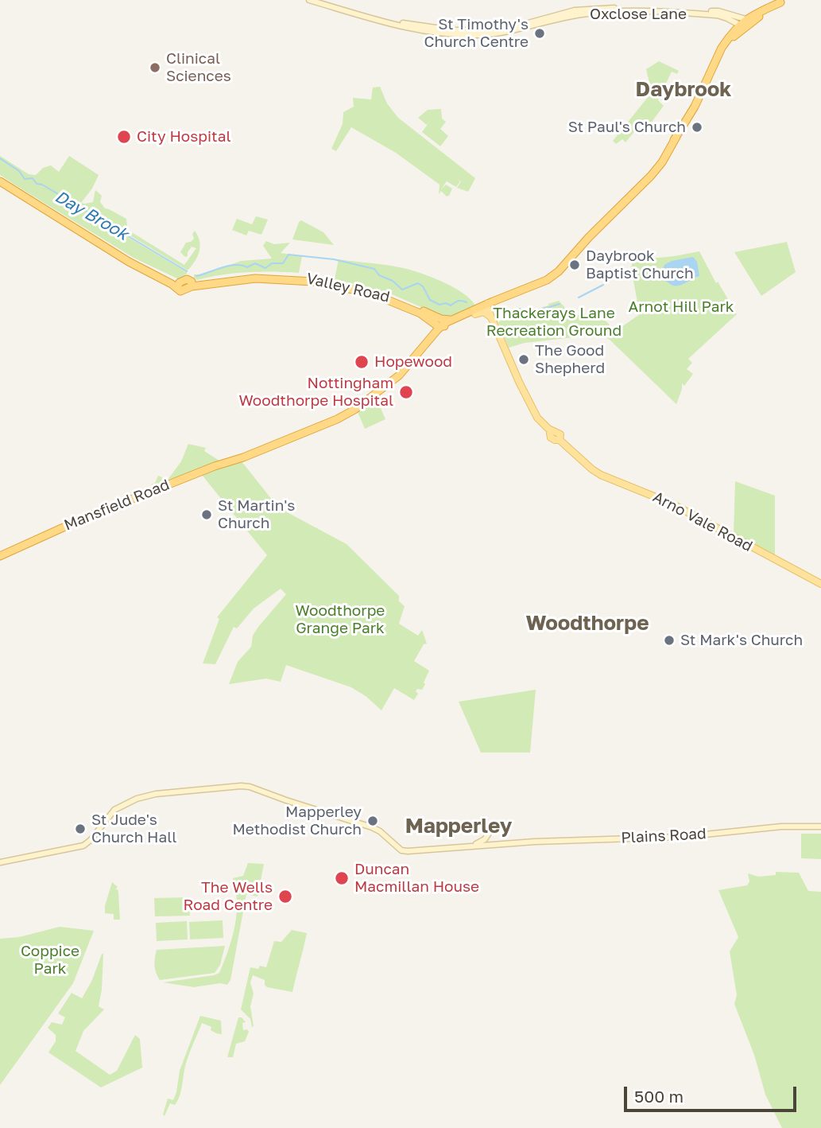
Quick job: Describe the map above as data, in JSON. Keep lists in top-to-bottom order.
{
  "streets": {
    "highway": ["Valley Road", "Mansfield Road"],
    "main road": ["Oxclose Lane", "Arno Vale Road", "Plains Road"]
  },
  "crossings": [
    ["Valley Road", "Mansfield Road"]
  ],
  "districts": ["Daybrook", "Woodthorpe", "Mapperley"],
  "water": ["Day Brook"],
  "parks": [
    "Arnot Hill Park",
    "Thackerays Lane Recreation Ground",
    "Woodthorpe Grange Park",
    "Coppice Park"
  ],
  "places": [
    "St Timothy's Church Centre",
    "Clinical Sciences",
    "St Paul's Church",
    "City Hospital",
    "Daybrook Baptist Church",
    "The Good Shepherd",
    "Hopewood",
    "Nottingham Woodthorpe Hospital",
    "St Martin's Church",
    "St Mark's Church",
    "Mapperley Methodist Church",
    "St Jude's Church Hall",
    "Duncan Macmillan House",
    "The Wells Road Centre"
  ],
  "scale_bar": "500 m"
}
